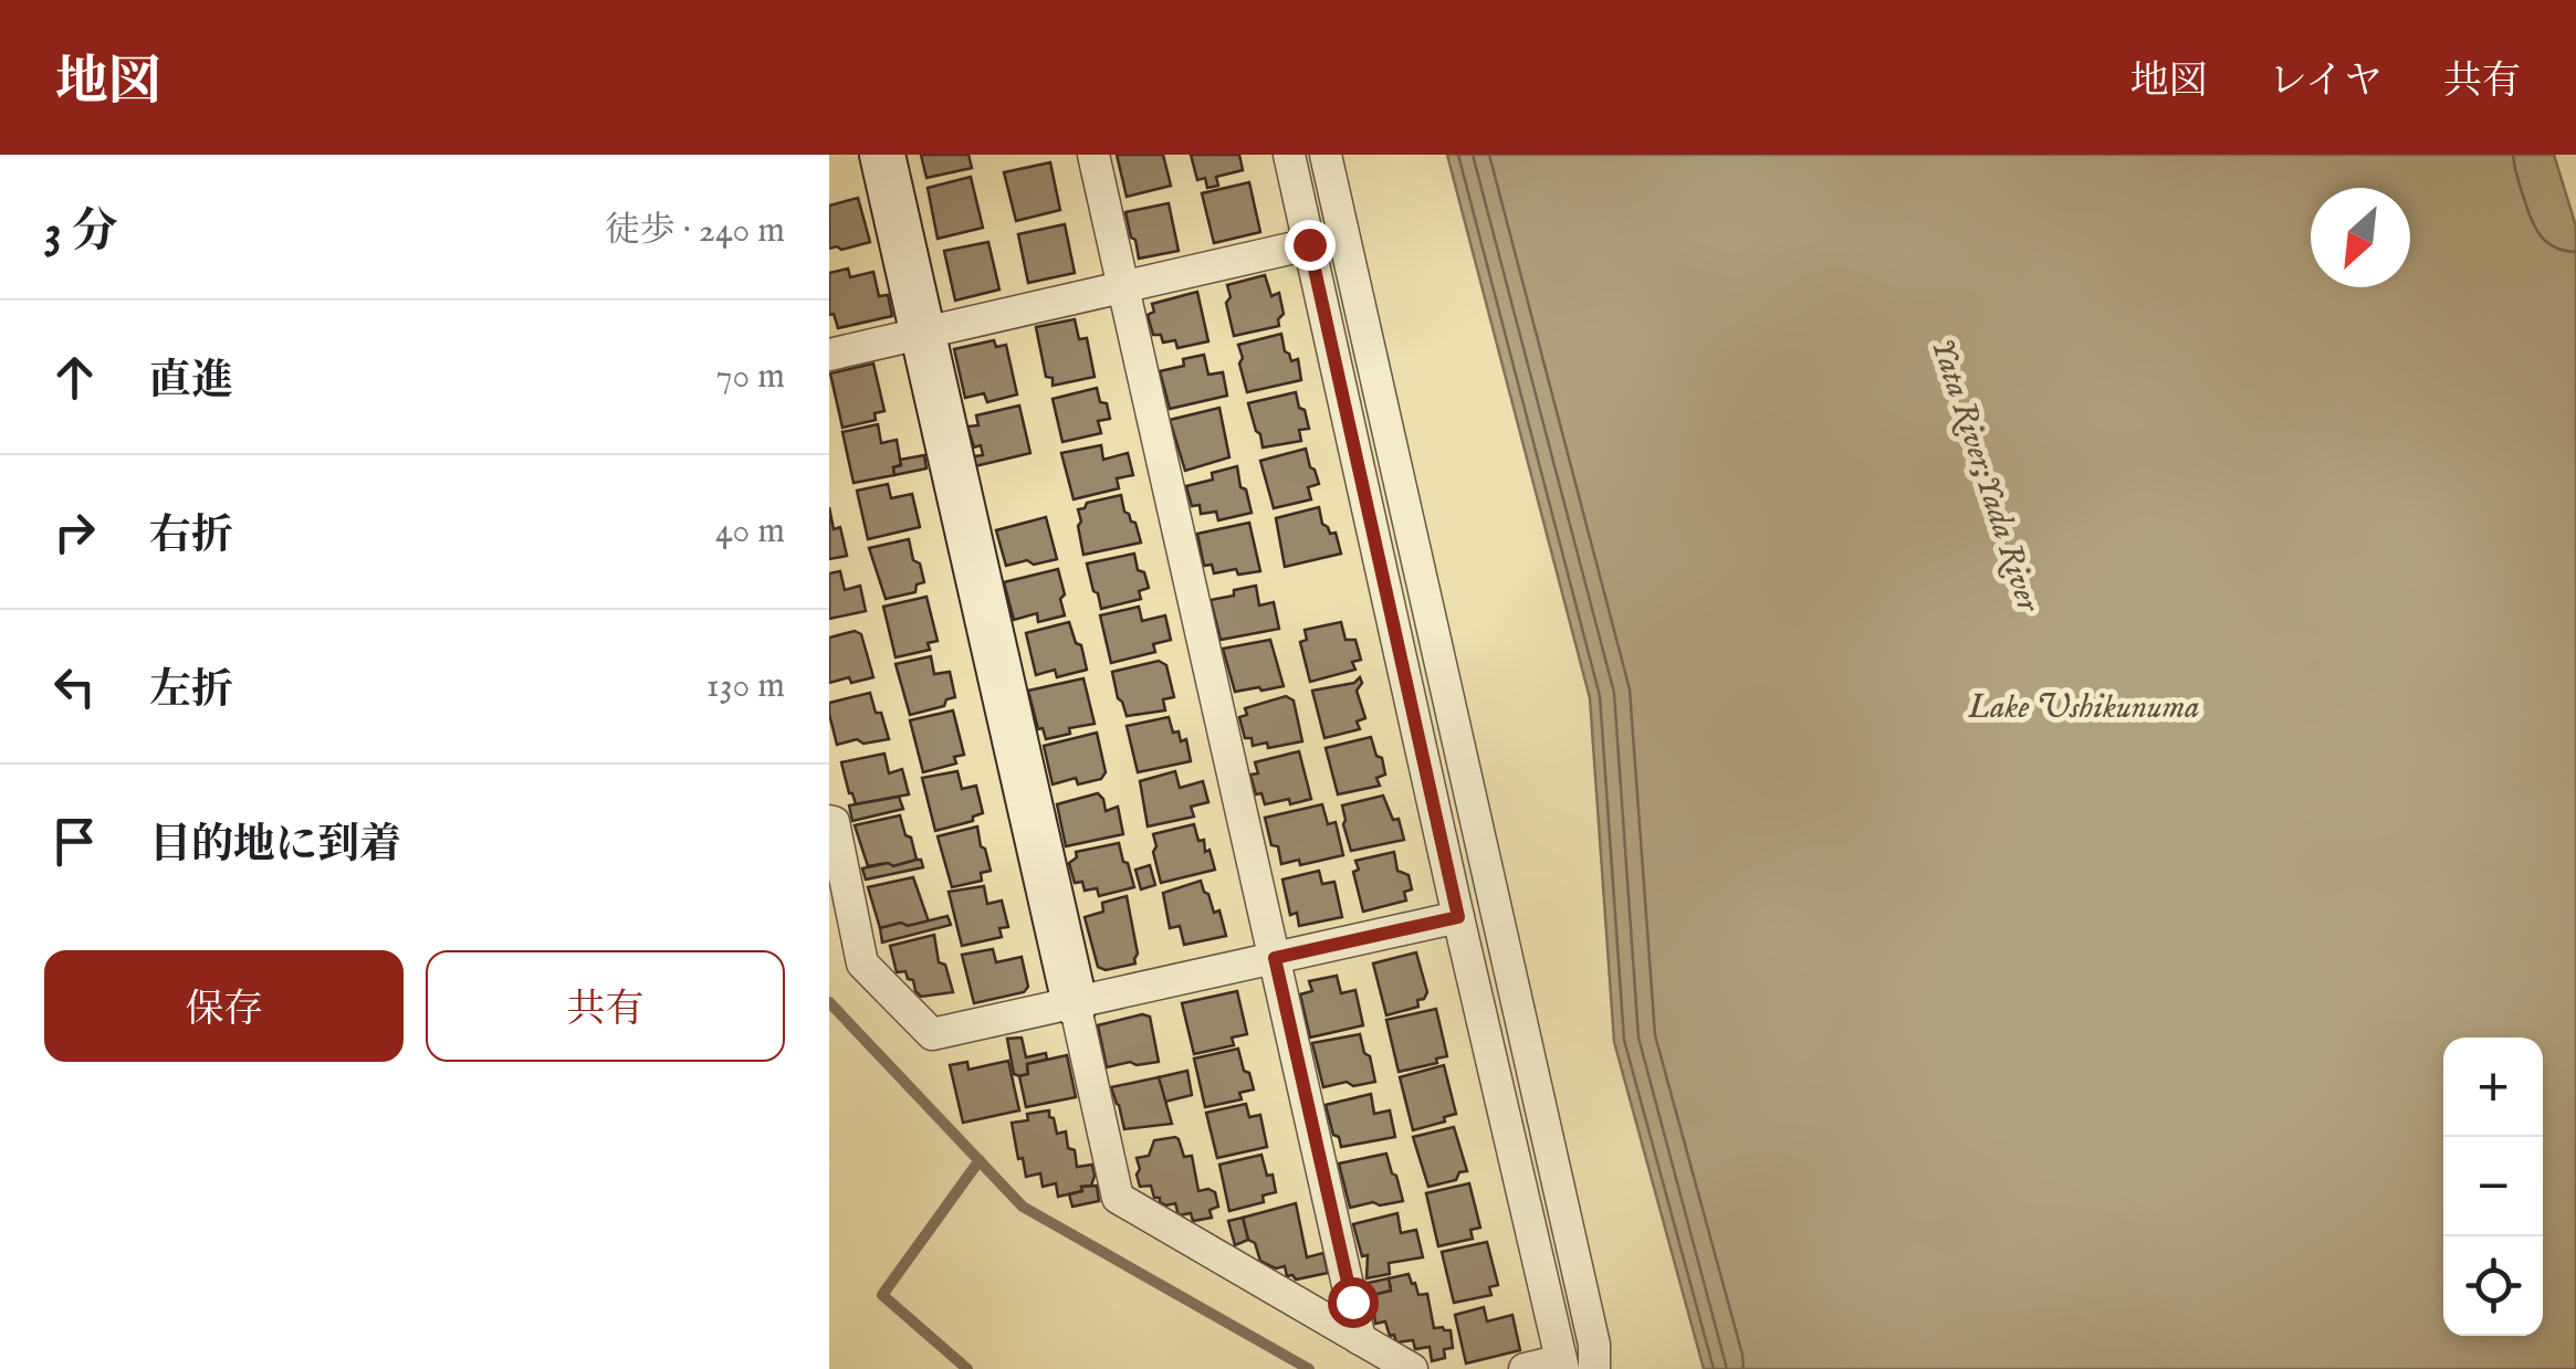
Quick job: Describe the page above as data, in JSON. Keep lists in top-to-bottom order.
{
  "water": ["Yata River;Yada River", "Lake Ushikunuma"],
  "north": "bottom left",
  "page": {
    "header": "地図",
    "nav": ["地図", "レイヤ", "共有"],
    "heading": ["3 分", "徒歩 · 240 m"],
    "list": [
      ["直進", "70 m"],
      ["右折", "40 m"],
      ["左折", "130 m"],
      "目的地に到着"
    ],
    "buttons": ["保存", "共有"],
    "map_buttons": ["+", "−"]
  }
}
